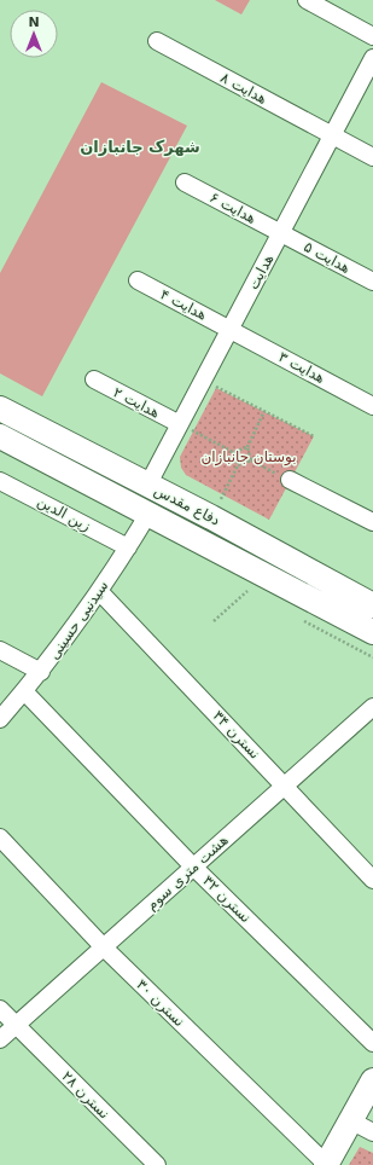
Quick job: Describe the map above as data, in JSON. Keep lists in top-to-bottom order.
{
  "streets": {
    "street": [
      "هدایت ۸",
      "هدایت ۶",
      "هدایت ۵",
      "هدایت",
      "هدایت ۴",
      "هدایت ۳",
      "هدایت ۲",
      "دفاع مقدس",
      "زین الدین",
      "سیدنبی حسینی",
      "نسترن ۳۴",
      "هشت متری سوم",
      "نسترن ۳۲",
      "نسترن ۳۰",
      "نسترن ۲۸"
    ]
  },
  "crossings": [
    ["هدایت ۸", "هدایت"],
    ["هدایت ۶", "هدایت ۵"],
    ["هدایت ۶", "هدایت"],
    ["هدایت ۵", "هدایت"],
    ["هدایت", "هدایت ۴"],
    ["هدایت", "هدایت ۳"],
    ["هدایت", "هدایت ۲"],
    ["هدایت", "دفاع مقدس"],
    ["هدایت ۴", "هدایت ۳"],
    ["دفاع مقدس", "سیدنبی حسینی"],
    ["زین الدین", "سیدنبی حسینی"],
    ["سیدنبی حسینی", "نسترن ۳۴"],
    ["سیدنبی حسینی", "نسترن ۳۲"],
    ["نسترن ۳۴", "هشت متری سوم"],
    ["هشت متری سوم", "نسترن ۳۲"],
    ["هشت متری سوم", "نسترن ۳۰"],
    ["هشت متری سوم", "نسترن ۲۸"]
  ],
  "districts": ["شهرک جانبازان"],
  "parks": ["بوستان جانبازان"],
  "north": "top"
}
